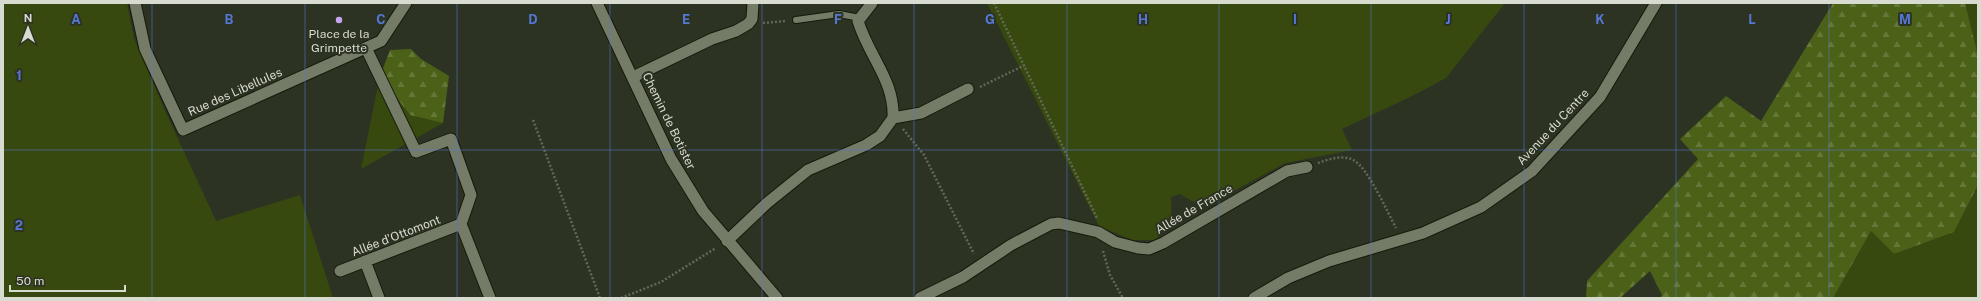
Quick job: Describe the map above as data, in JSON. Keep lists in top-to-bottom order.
{
  "streets": {
    "street": [
      "Rue des Libellules",
      "Chemin de Botister",
      "Avenue du Centre",
      "Allée de France",
      "Allée d'Ottomont"
    ]
  },
  "places": ["Place de la Grimpette"],
  "scale_bar": "50 m",
  "north": "top",
  "grid": {
    "columns": [
      "A",
      "B",
      "C",
      "D",
      "E",
      "F",
      "G",
      "H",
      "I",
      "J",
      "K",
      "L",
      "M"
    ],
    "rows": ["1", "2"]
  }
}
